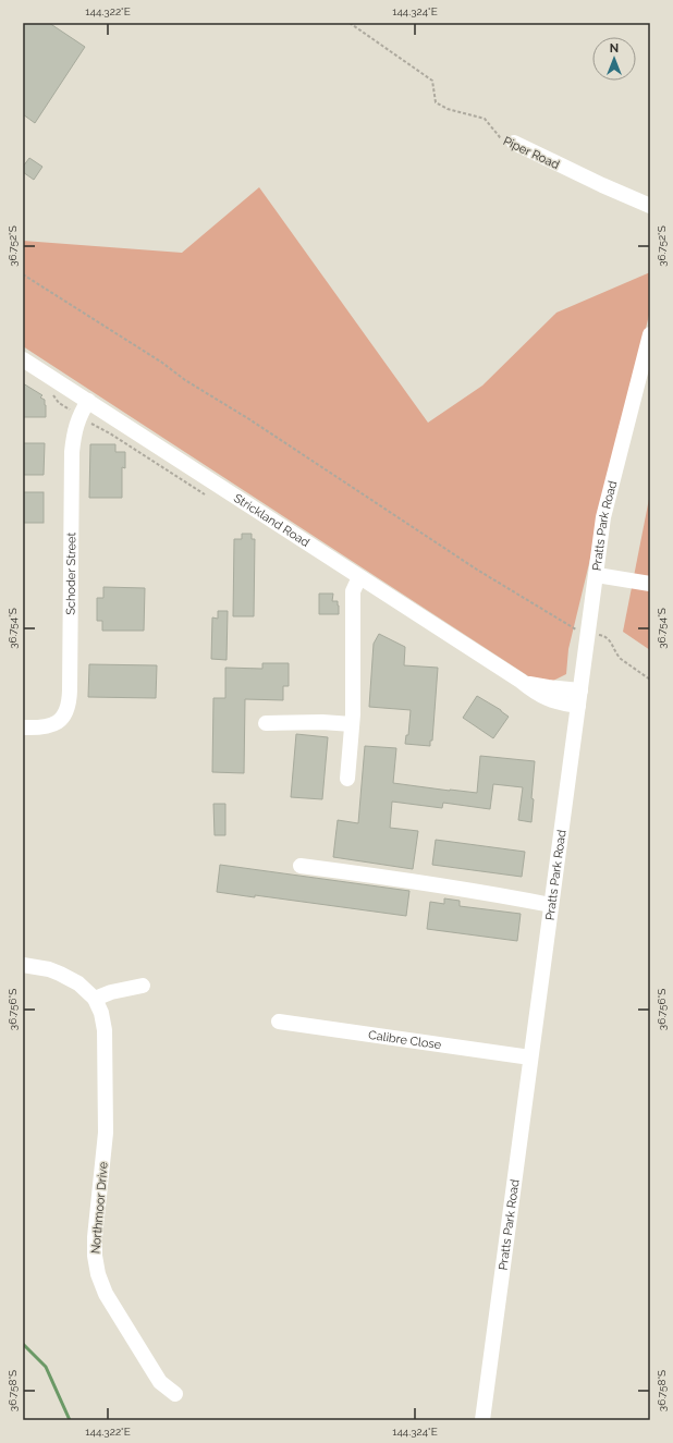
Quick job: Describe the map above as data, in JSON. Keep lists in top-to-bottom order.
{
  "streets": {
    "street": [
      "Piper Road",
      "Strickland Road",
      "Pratts Park Road",
      "Schoder Street",
      "Calibre Close",
      "Northmoor Drive"
    ]
  },
  "crossings": [
    ["Strickland Road", "Pratts Park Road"],
    ["Strickland Road", "Schoder Street"],
    ["Pratts Park Road", "Calibre Close"]
  ],
  "north": "top",
  "coordinates": [
    "144.322°E",
    "144.324°E",
    "36.752°S",
    "36.754°S",
    "36.756°S",
    "36.758°S"
  ]
}
